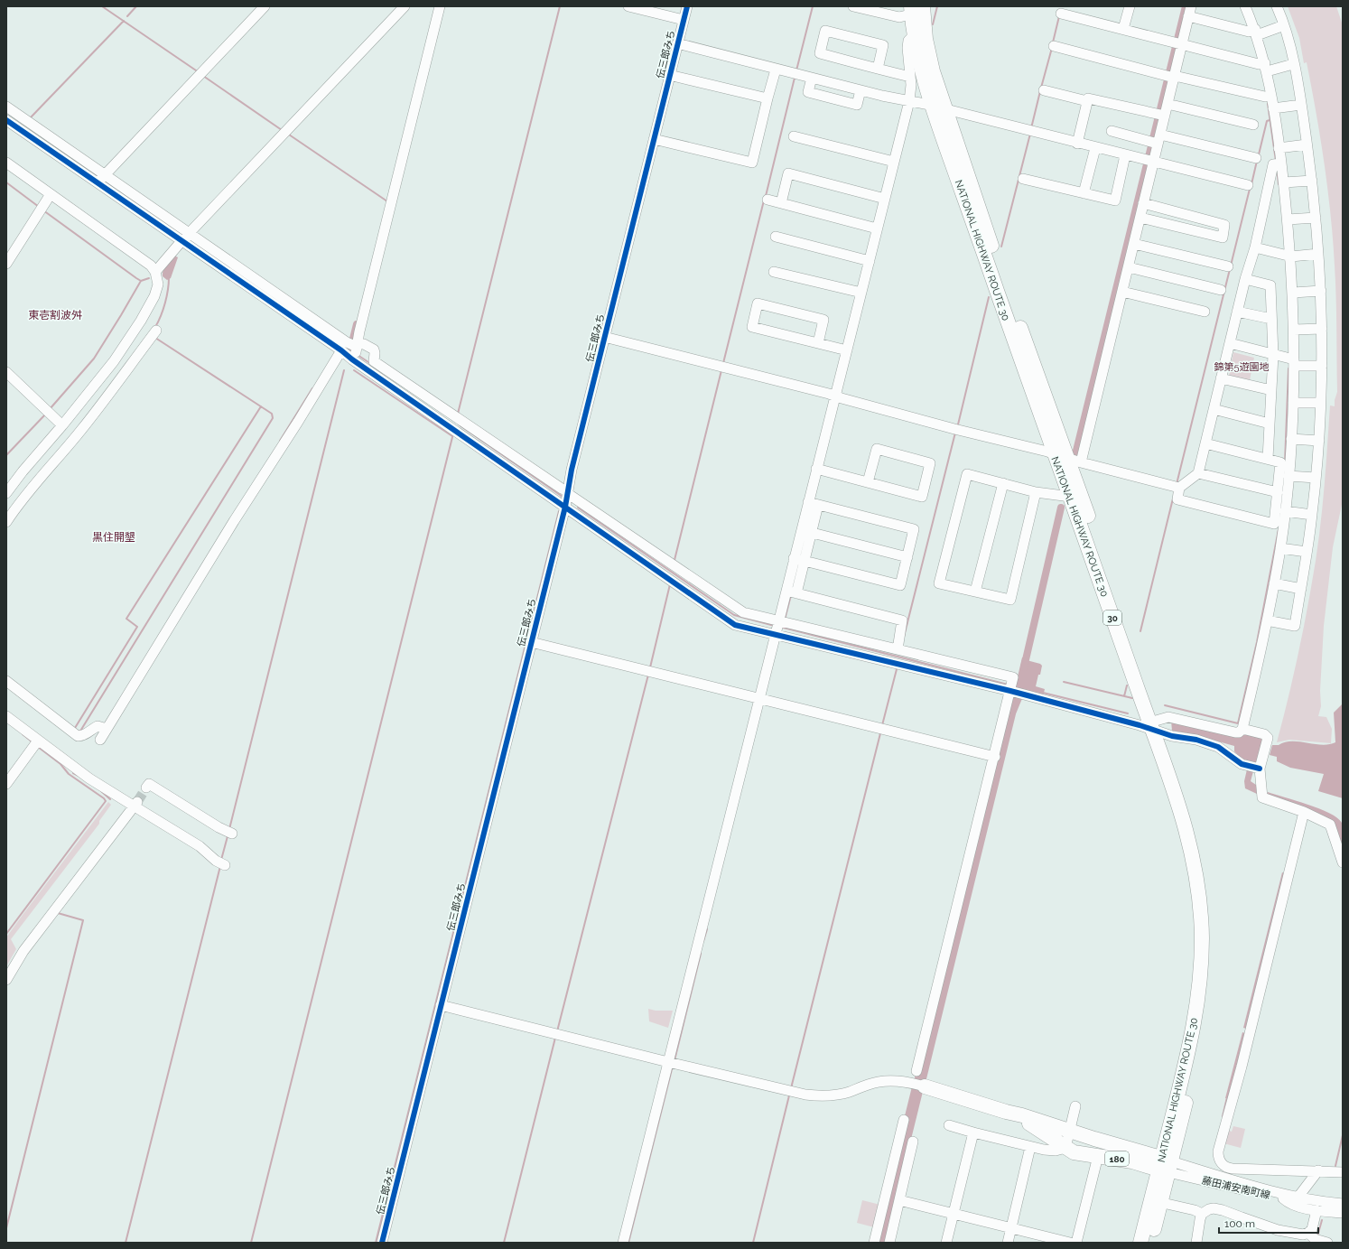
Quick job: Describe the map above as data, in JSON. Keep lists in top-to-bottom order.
{
  "streets": {
    "highway": ["NATIONAL HIGHWAY ROUTE 30", "30", "180"],
    "street": ["伝三郎みち", "藤田浦安南町線"]
  },
  "crossings": [
    ["NATIONAL HIGHWAY ROUTE 30", "180"],
    ["NATIONAL HIGHWAY ROUTE 30", "藤田浦安南町線"],
    ["180", "藤田浦安南町線"]
  ],
  "districts": ["東壱割波舛", "黒住開墾"],
  "parks": ["錦第5遊園地"],
  "scale_bar": "100 m"
}
